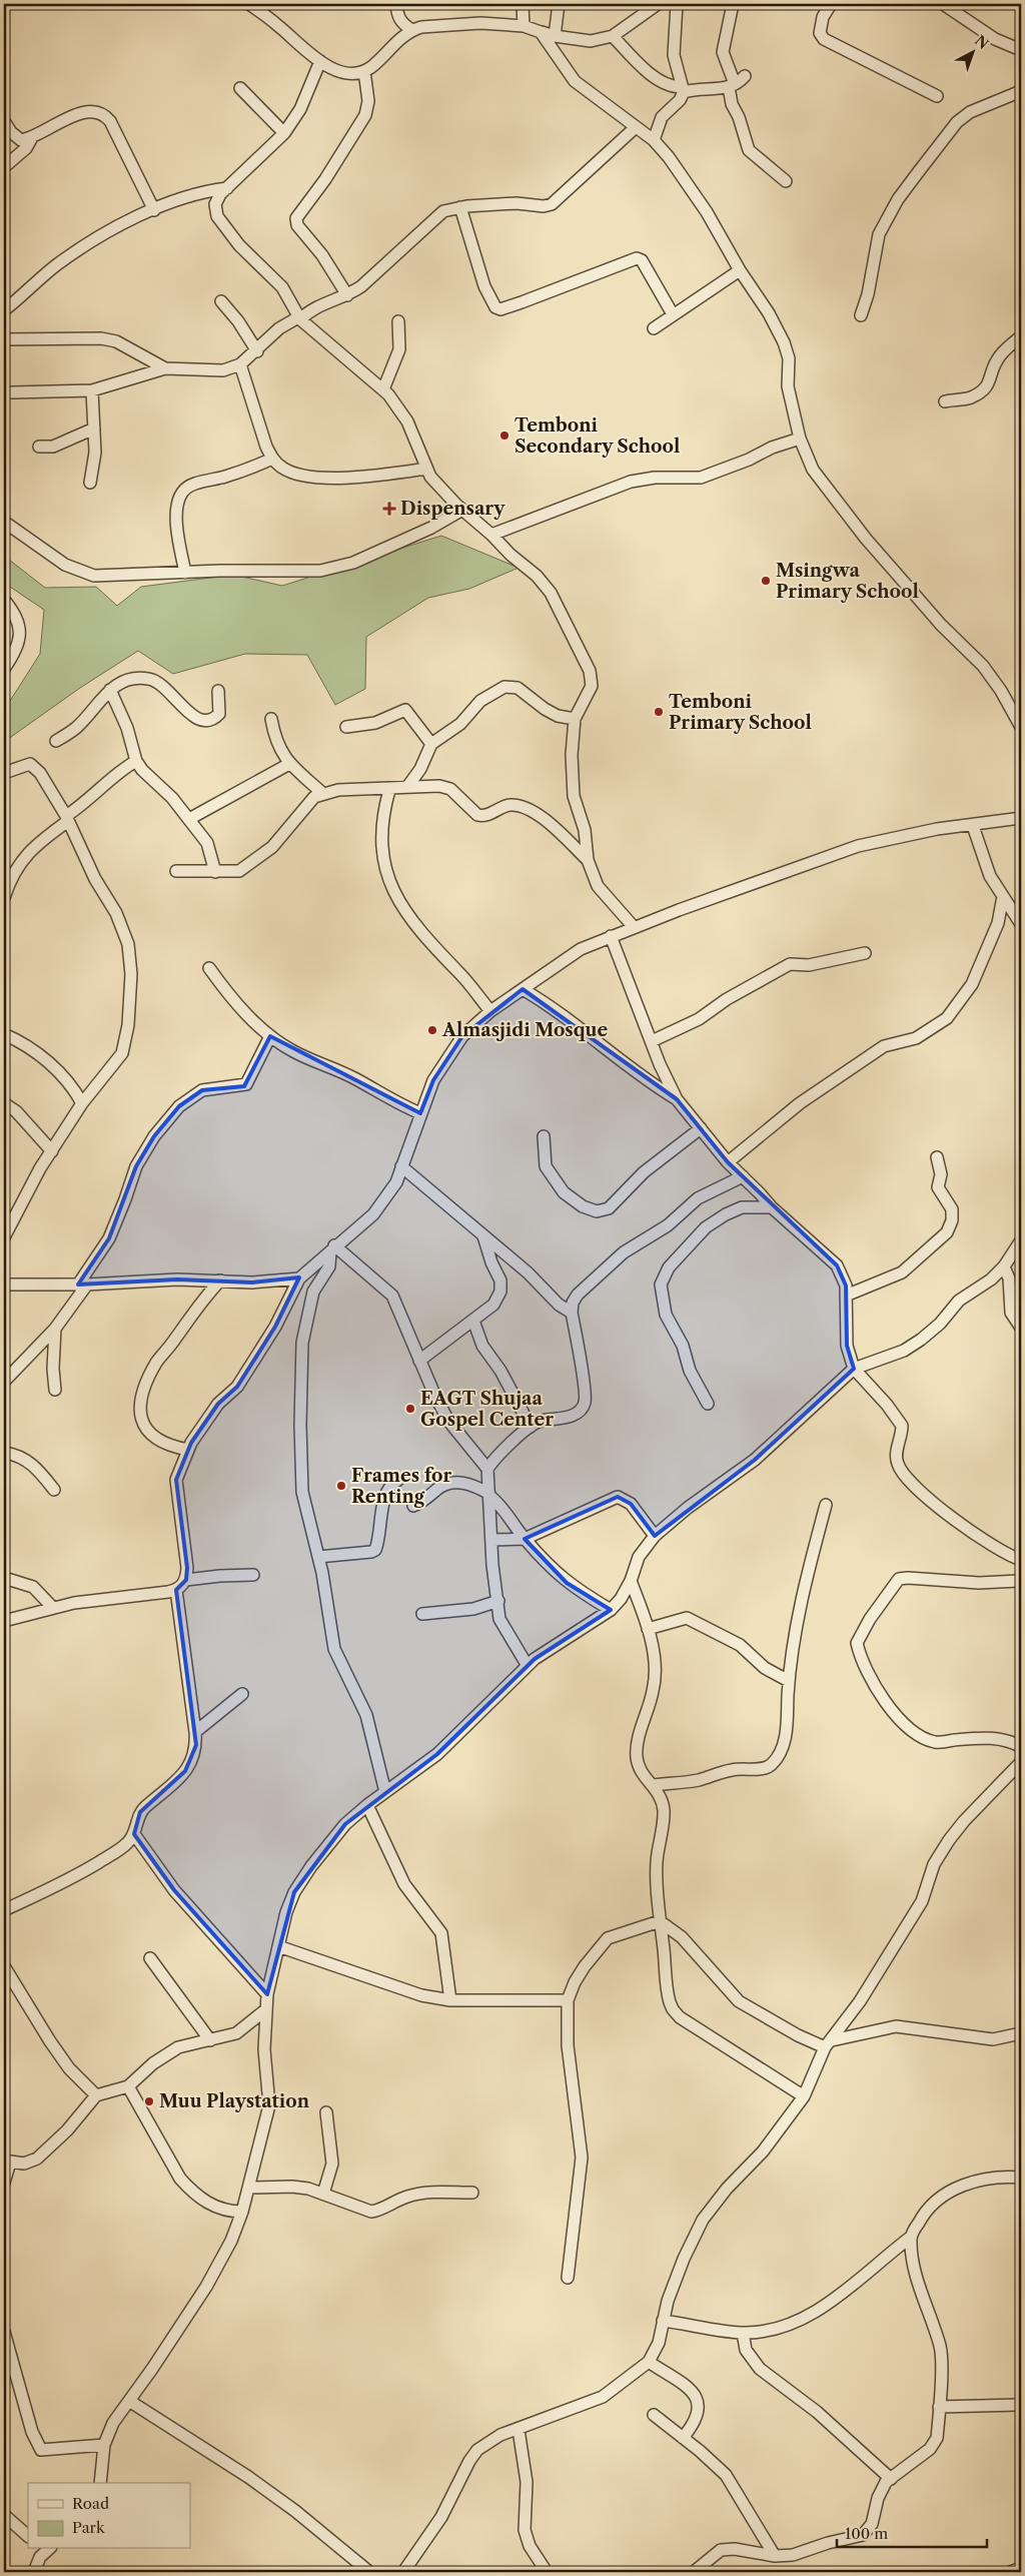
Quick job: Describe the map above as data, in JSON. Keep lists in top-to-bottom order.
{
  "places": {
    "other": [
      "Temboni Secondary School",
      "Msingwa Primary School",
      "Temboni Primary School",
      "Almasjidi Mosque",
      "EAGT Shujaa Gospel Center",
      "Frames for Renting",
      "Muu Playstation"
    ],
    "health": ["Dispensary"]
  },
  "legend": ["Road", "Park"],
  "scale_bar": "100 m",
  "north": "top right"
}
